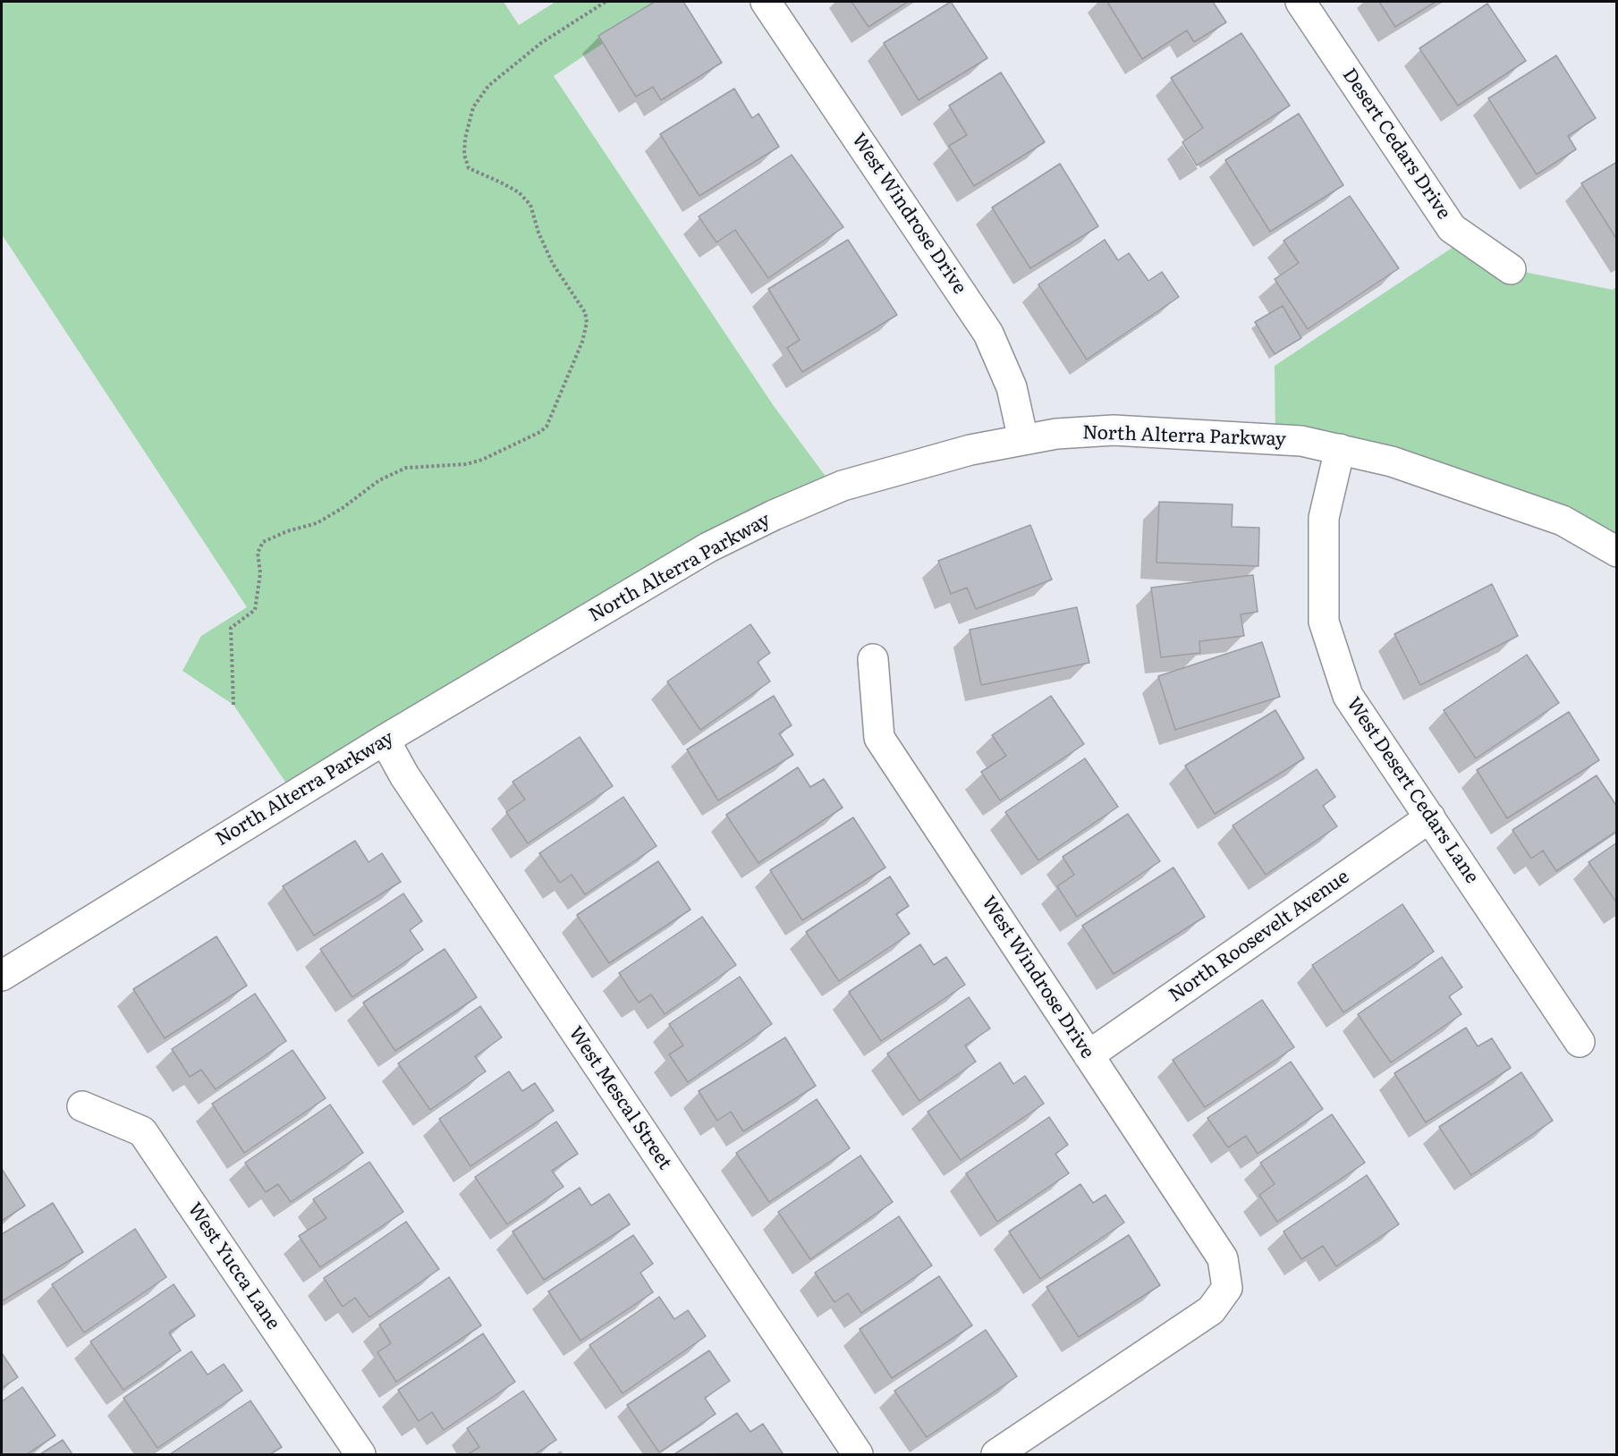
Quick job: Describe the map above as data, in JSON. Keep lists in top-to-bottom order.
{
  "streets": {
    "street": [
      "Desert Cedars Drive",
      "West Windrose Drive",
      "North Alterra Parkway",
      "West Desert Cedars Lane",
      "North Roosevelt Avenue",
      "West Mescal Street",
      "West Yucca Lane"
    ]
  },
  "crossings": [
    ["West Windrose Drive", "North Alterra Parkway"],
    ["West Windrose Drive", "North Roosevelt Avenue"],
    ["North Alterra Parkway", "West Desert Cedars Lane"],
    ["North Alterra Parkway", "West Mescal Street"],
    ["West Desert Cedars Lane", "North Roosevelt Avenue"]
  ]
}
